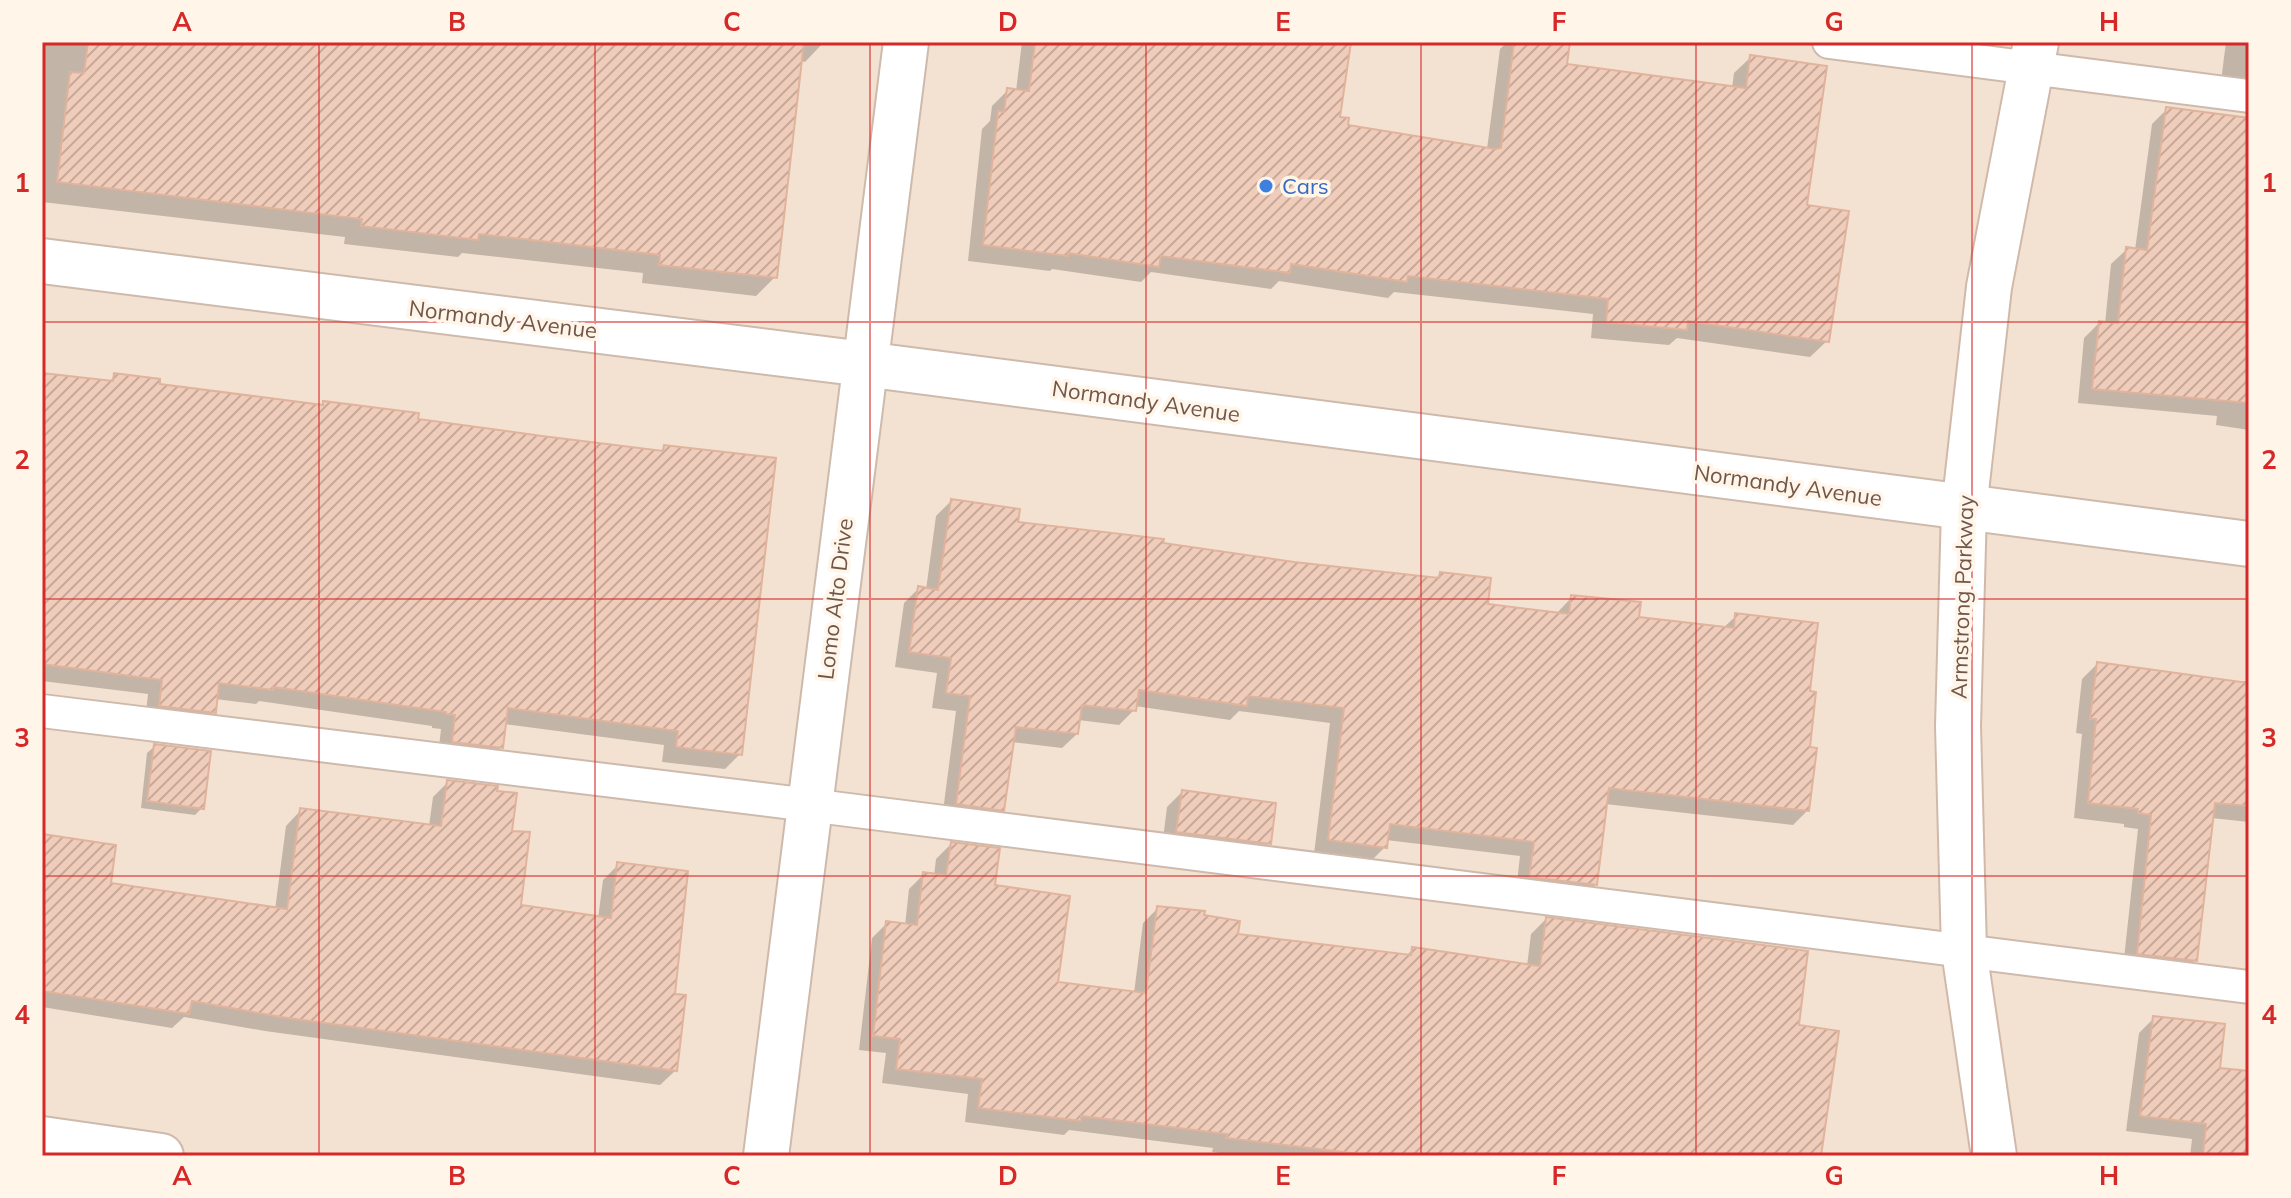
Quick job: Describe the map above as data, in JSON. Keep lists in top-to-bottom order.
{
  "streets": {
    "street": ["Normandy Avenue", "Armstrong Parkway", "Lomo Alto Drive"]
  },
  "crossings": [
    ["Normandy Avenue", "Armstrong Parkway"],
    ["Normandy Avenue", "Lomo Alto Drive"]
  ],
  "places": ["Cars"],
  "grid": {
    "columns": [
      "A",
      "B",
      "C",
      "D",
      "E",
      "F",
      "G",
      "H"
    ],
    "rows": [
      "1",
      "2",
      "3",
      "4"
    ]
  }
}
